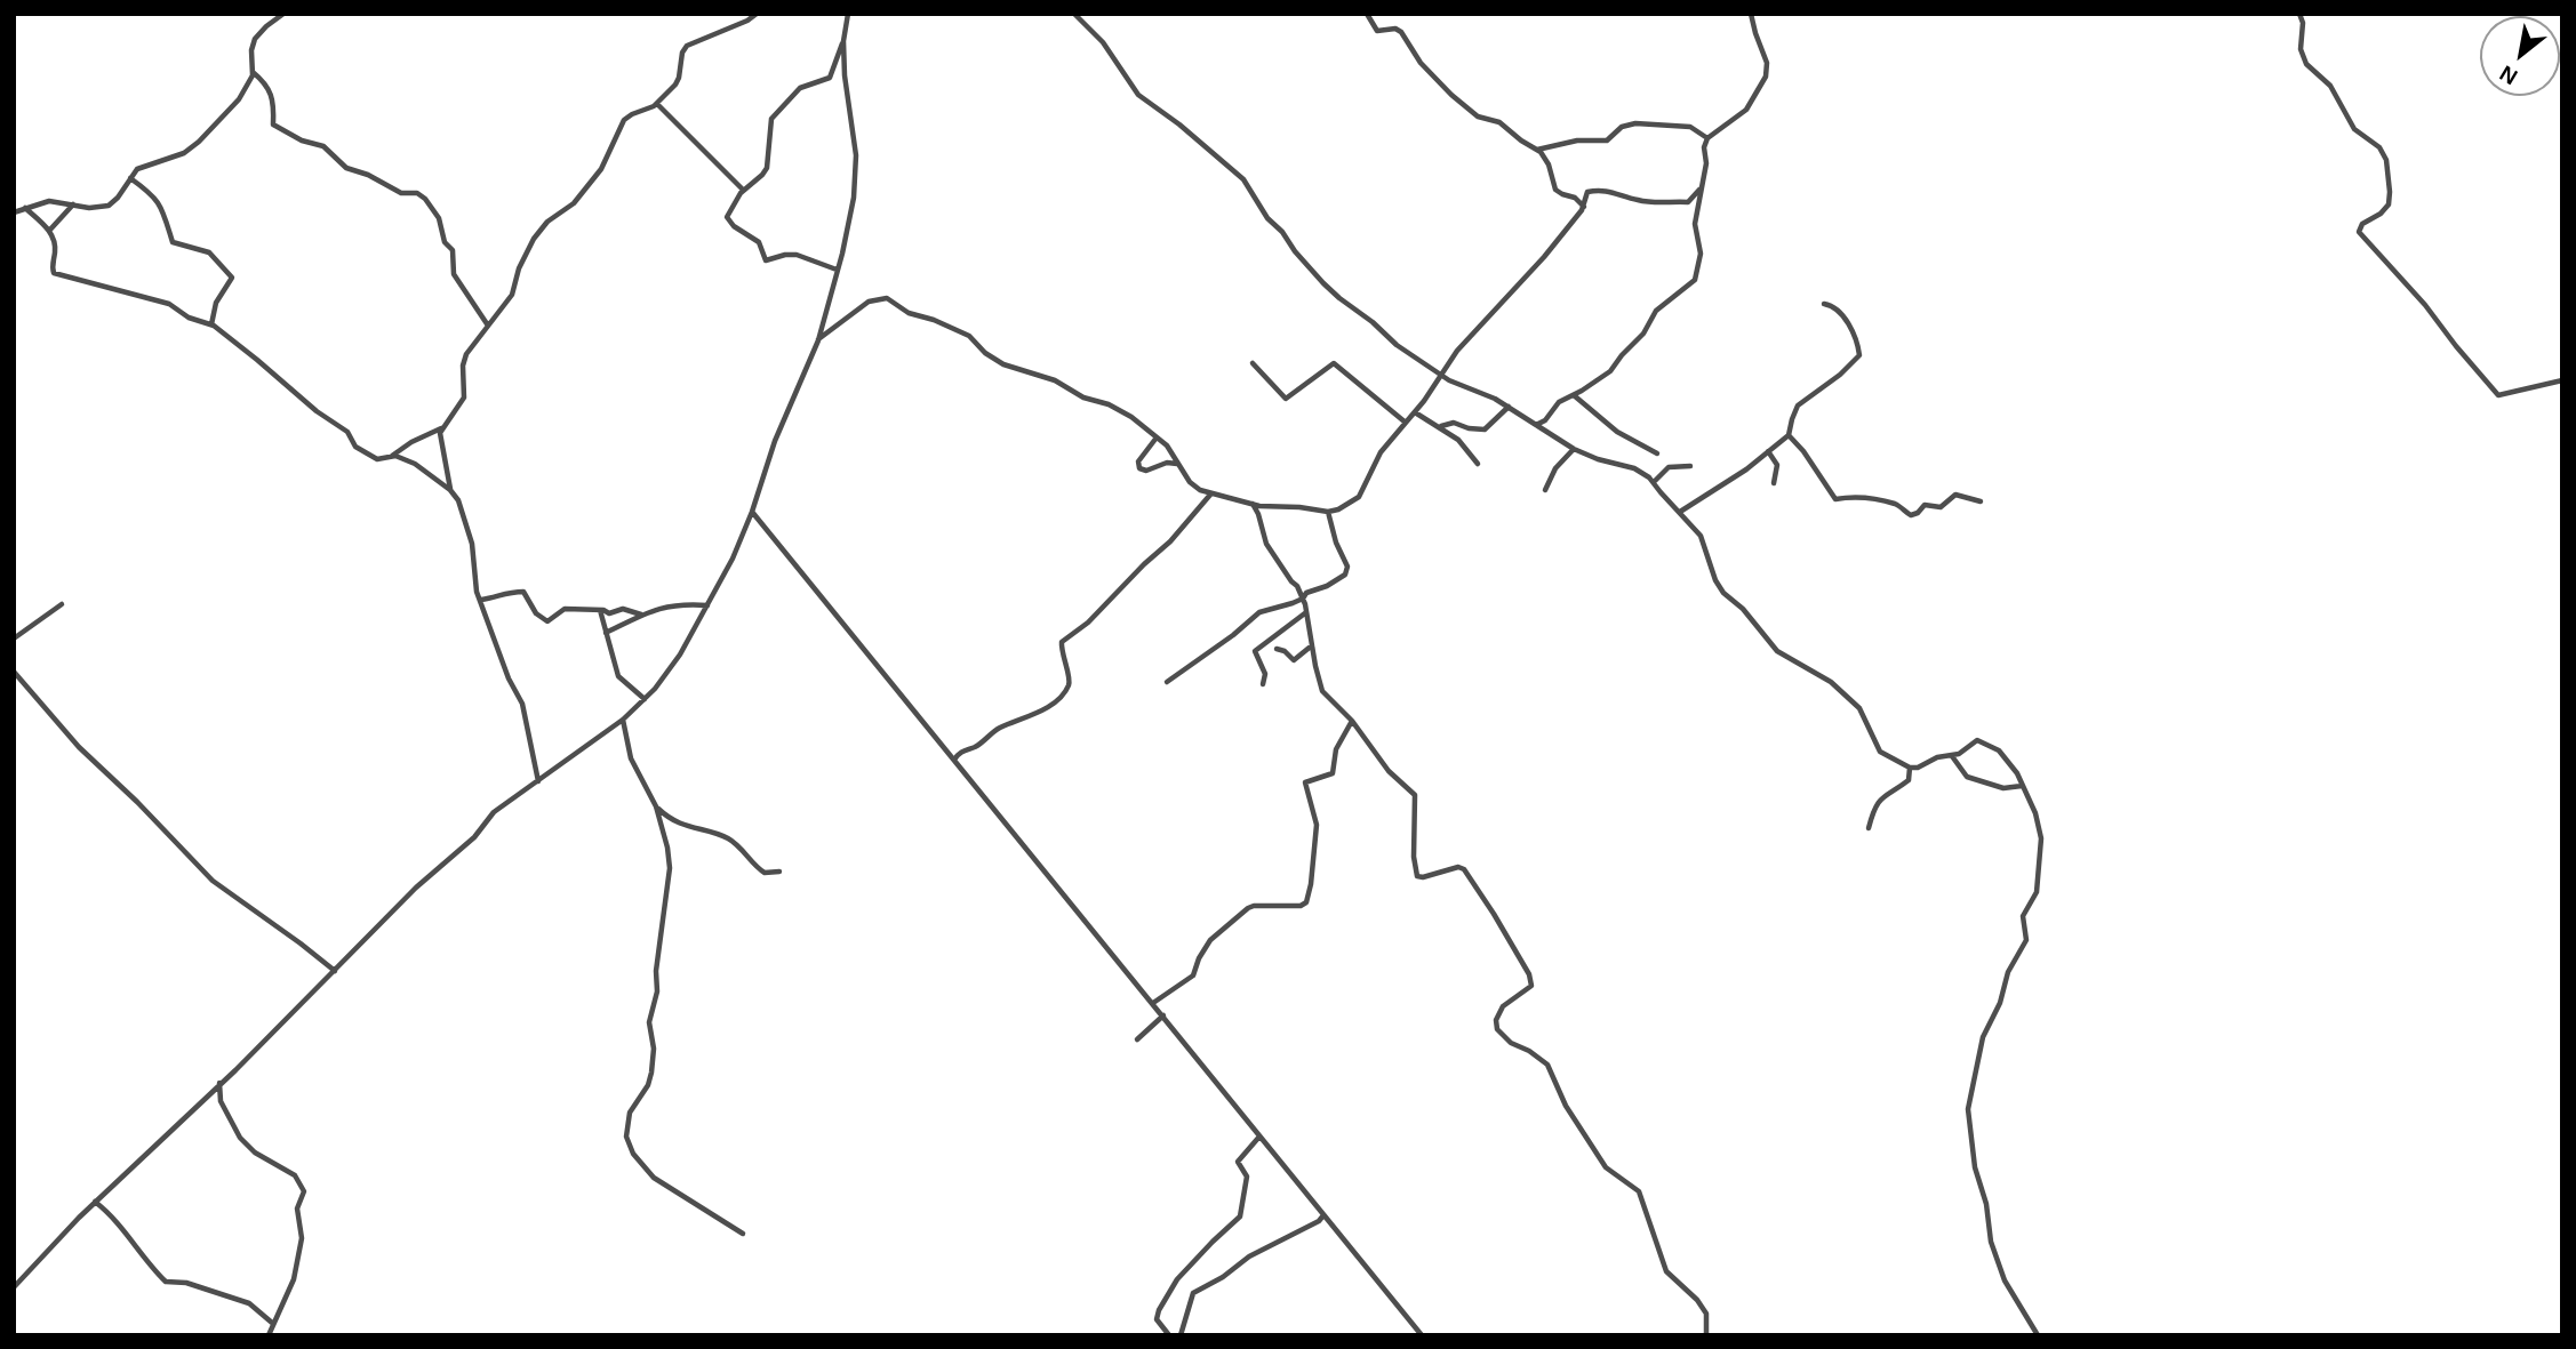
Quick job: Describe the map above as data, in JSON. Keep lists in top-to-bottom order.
{
  "north": "bottom left"
}
